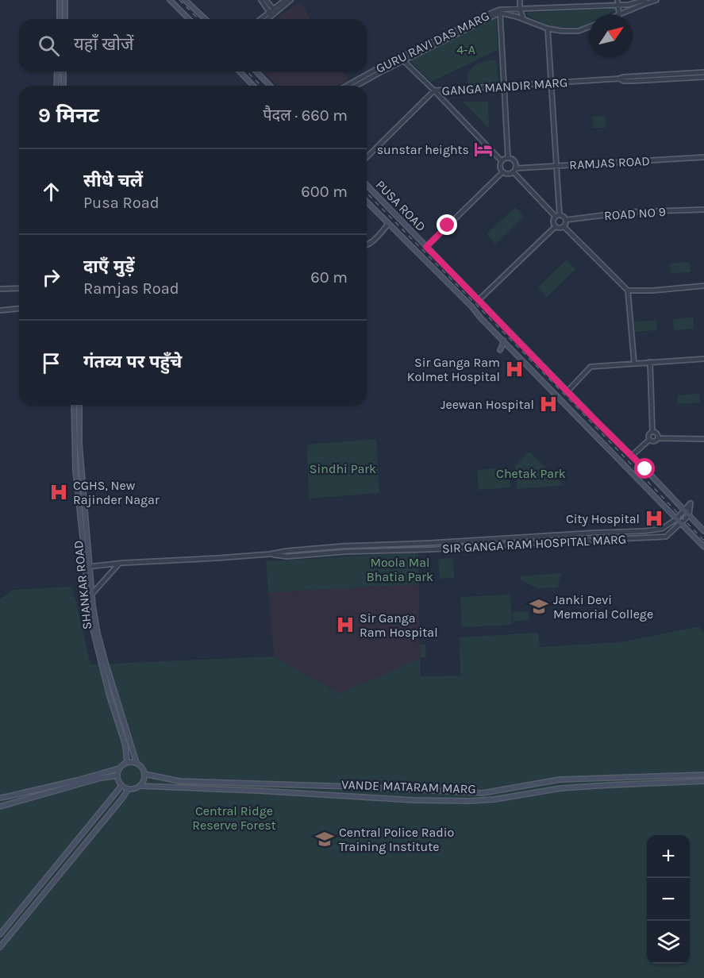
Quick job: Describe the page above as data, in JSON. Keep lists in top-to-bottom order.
{
  "streets": {
    "main road": ["PUSA ROAD", "SHANKAR ROAD", "VANDE MATARAM MARG"],
    "street": [
      "GURU RAVI DAS MARG",
      "GANGA MANDIR MARG",
      "RAMJAS ROAD",
      "ROAD NO 9",
      "SIR GANGA RAM HOSPITAL MARG"
    ]
  },
  "crossings": [
    ["PUSA ROAD", "SIR GANGA RAM HOSPITAL MARG"],
    ["SIR GANGA RAM HOSPITAL MARG", "SHANKAR ROAD"],
    ["SHANKAR ROAD", "VANDE MATARAM MARG"]
  ],
  "parks": [
    "4-A",
    "Sindhi Park",
    "Chetak Park",
    "Moola Mal Bhatia Park",
    "Central Ridge Reserve Forest"
  ],
  "places": {
    "hotel": ["sunstar heights"],
    "hospital": [
      "Sir Ganga Ram Kolmet Hospital",
      "Jeewan Hospital",
      "CGHS, New Rajinder Nagar",
      "City Hospital",
      "Sir Ganga Ram Hospital"
    ],
    "school or university": ["Janki Devi Memorial College", "Central Police Radio Training Institute"]
  },
  "north": "top right",
  "page": {
    "search": "यहाँ खोजें",
    "heading": ["9 मिनट", "पैदल · 660 m"],
    "list": [
      ["सीधे चलें", "Pusa Road", "600 m"],
      ["दाएँ मुड़ें", "Ramjas Road", "60 m"],
      "गंतव्य पर पहुँचे"
    ],
    "map_buttons": ["+", "−"]
  }
}
